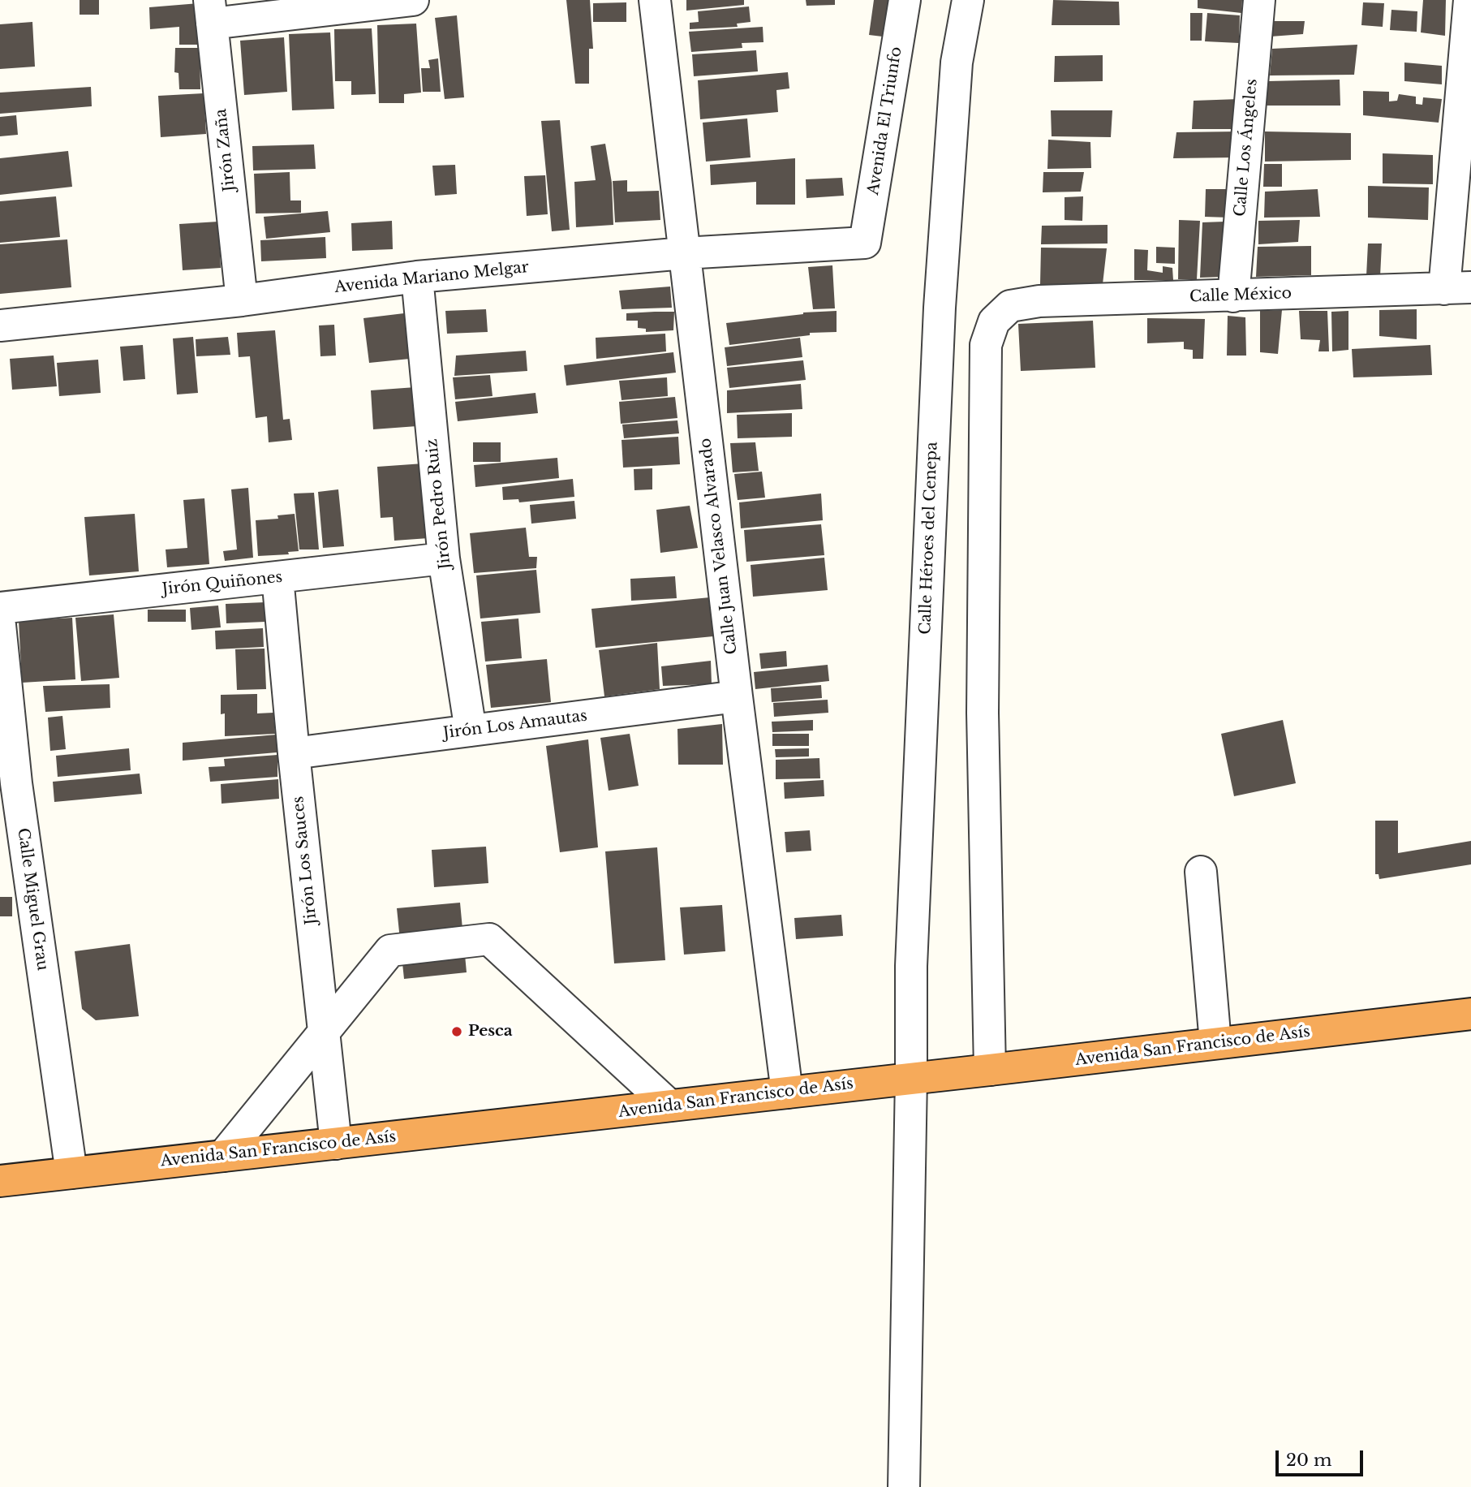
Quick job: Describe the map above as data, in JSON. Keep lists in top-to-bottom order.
{
  "streets": {
    "highway": ["Avenida San Francisco de Asís"],
    "street": [
      "Avenida El Triunfo",
      "Calle Los Ángeles",
      "Jirón Zaña",
      "Avenida Mariano Melgar",
      "Calle México",
      "Jirón Pedro Ruiz",
      "Calle Héroes del Cenepa",
      "Calle Juan Velasco Alvarado",
      "Jirón Quiñones",
      "Jirón Los Amautas",
      "Jirón Los Sauces",
      "Calle Miguel Grau"
    ]
  },
  "crossings": [
    ["Avenida El Triunfo", "Avenida Mariano Melgar"],
    ["Calle Los Ángeles", "Calle México"],
    ["Jirón Zaña", "Avenida Mariano Melgar"],
    ["Avenida Mariano Melgar", "Jirón Pedro Ruiz"],
    ["Avenida Mariano Melgar", "Calle Juan Velasco Alvarado"],
    ["Calle México", "Avenida San Francisco de Asís"],
    ["Jirón Pedro Ruiz", "Jirón Quiñones"],
    ["Jirón Pedro Ruiz", "Jirón Los Amautas"],
    ["Calle Héroes del Cenepa", "Avenida San Francisco de Asís"],
    ["Calle Juan Velasco Alvarado", "Jirón Los Amautas"],
    ["Calle Juan Velasco Alvarado", "Avenida San Francisco de Asís"],
    ["Jirón Quiñones", "Jirón Los Sauces"],
    ["Jirón Los Amautas", "Jirón Los Sauces"],
    ["Jirón Los Sauces", "Avenida San Francisco de Asís"],
    ["Calle Miguel Grau", "Avenida San Francisco de Asís"]
  ],
  "places": ["Pesca"],
  "scale_bar": "20 m"
}
